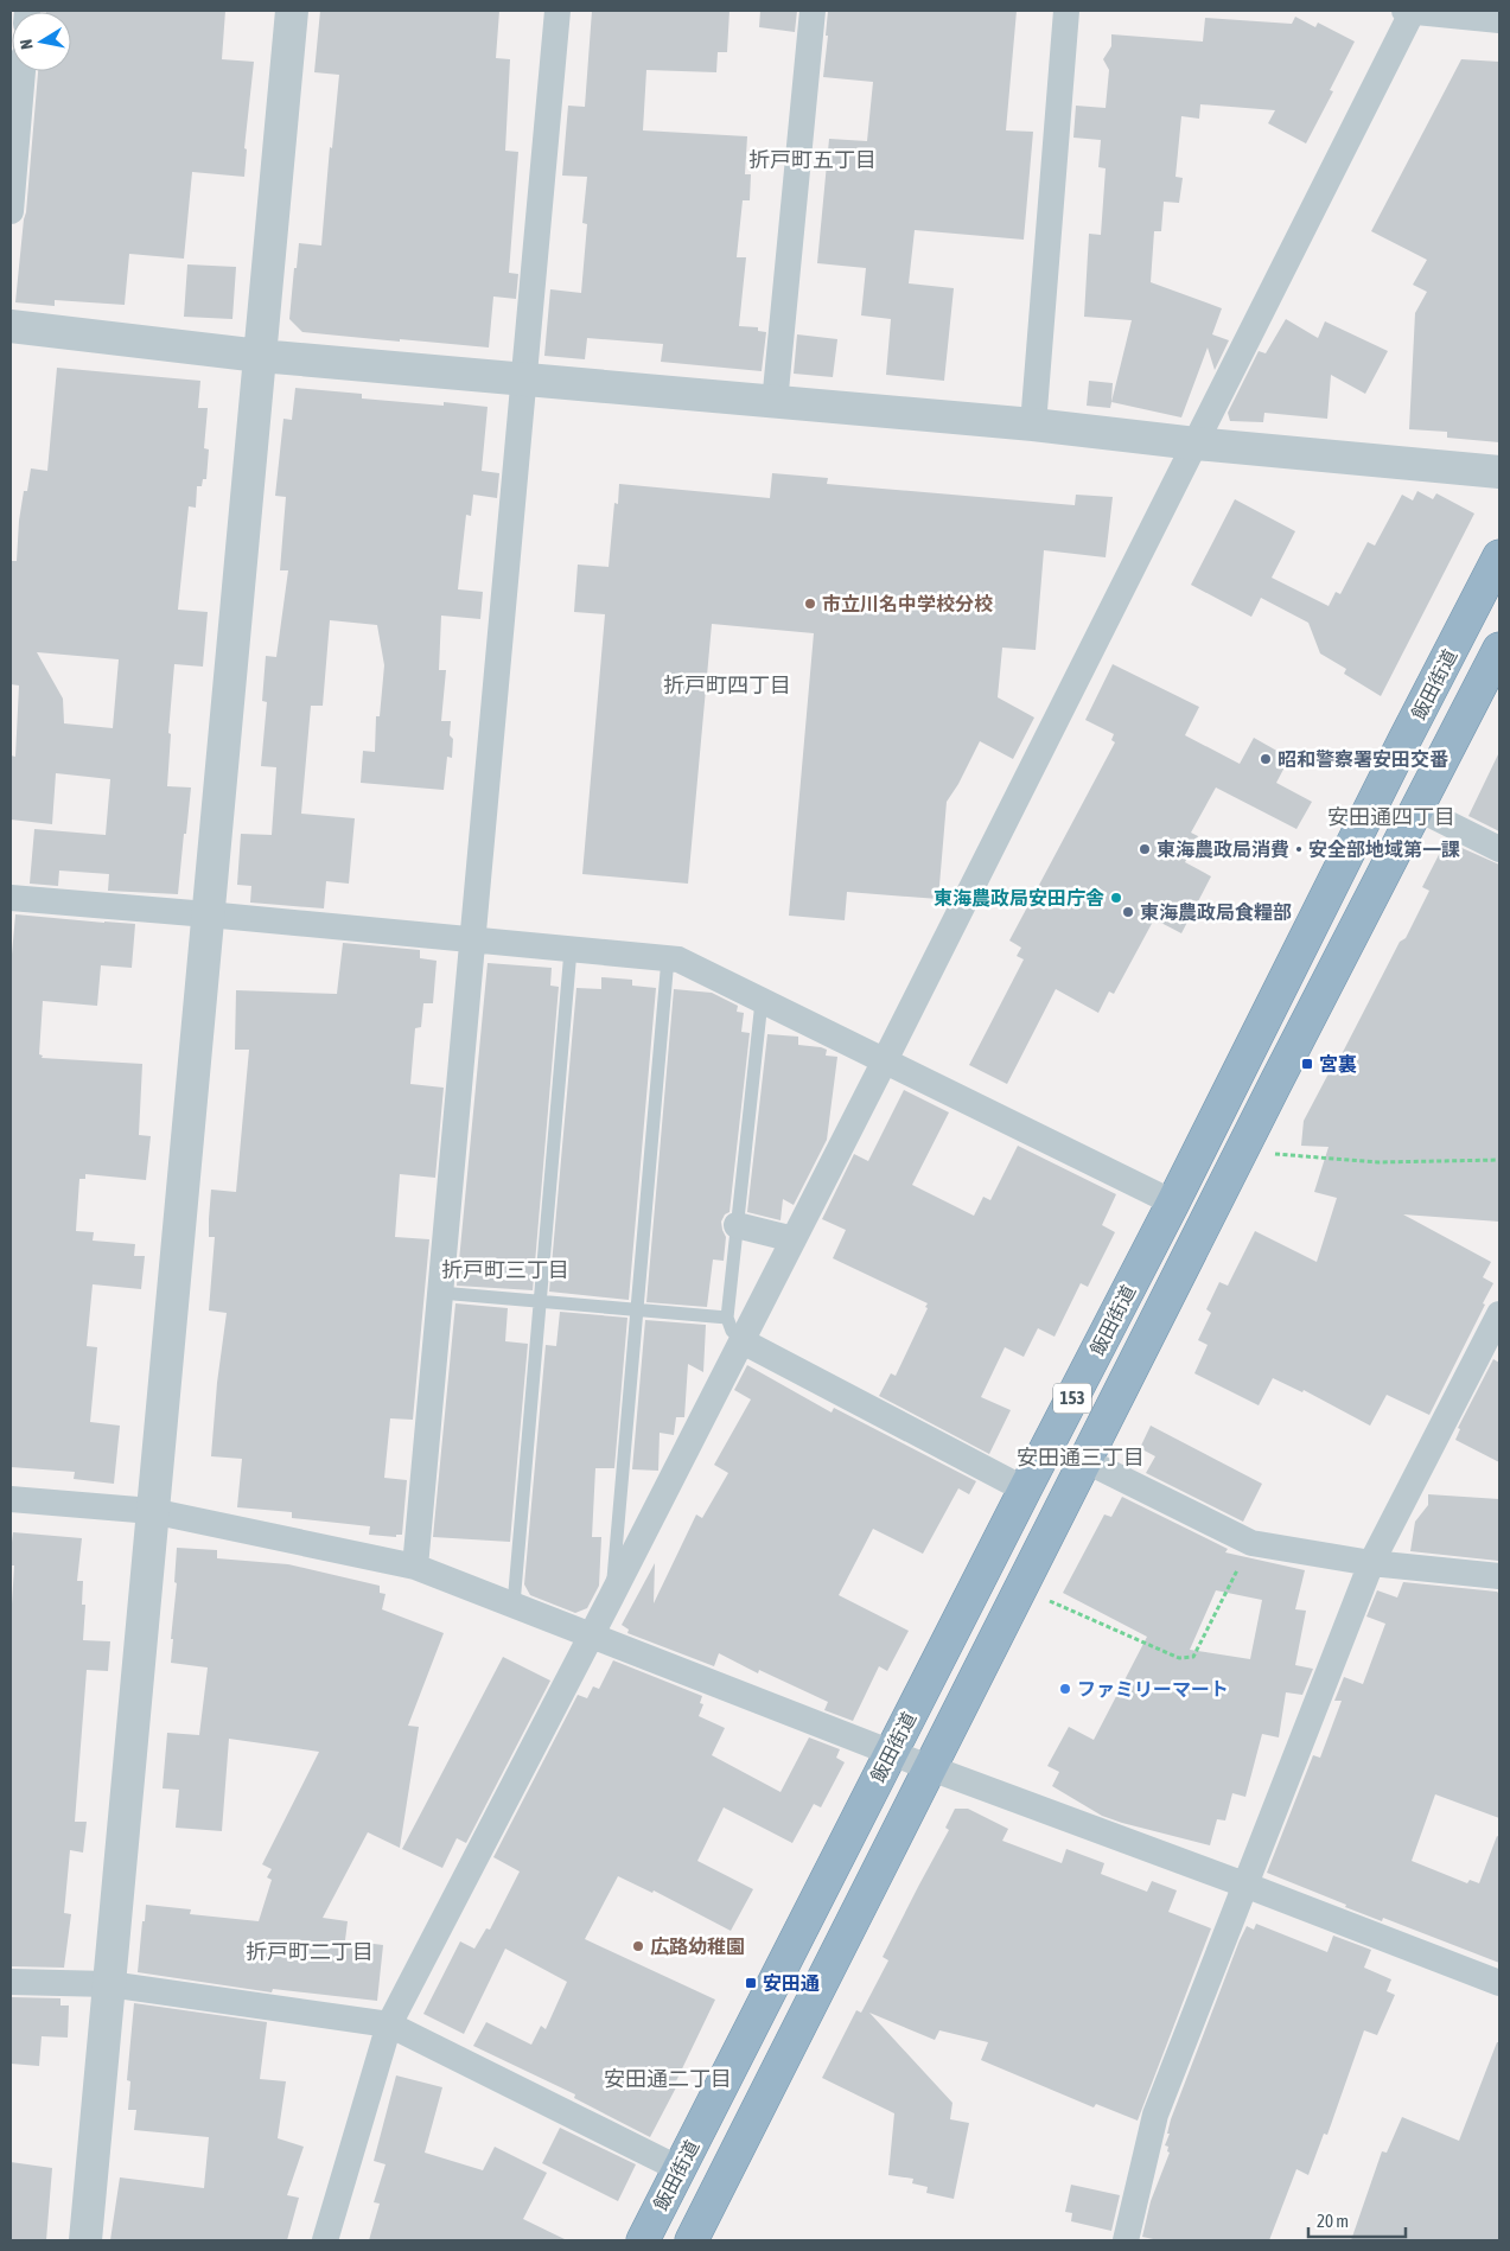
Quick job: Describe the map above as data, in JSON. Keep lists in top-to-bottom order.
{
  "streets": {
    "highway": ["飯田街道", "153"]
  },
  "districts": [
    "折戸町五丁目",
    "折戸町四丁目",
    "安田通四丁目",
    "折戸町三丁目",
    "安田通三丁目",
    "折戸町二丁目",
    "安田通二丁目"
  ],
  "places": {
    "other": [
      "市立川名中学校分校",
      "昭和警察署安田交番",
      "東海農政局消費・安全部地域第一課",
      "東海農政局安田庁舎",
      "東海農政局食糧部",
      "ファミリーマート",
      "広路幼稚園"
    ],
    "transit": ["宮裏", "安田通"]
  },
  "scale_bar": "20 m",
  "north": "left"
}
